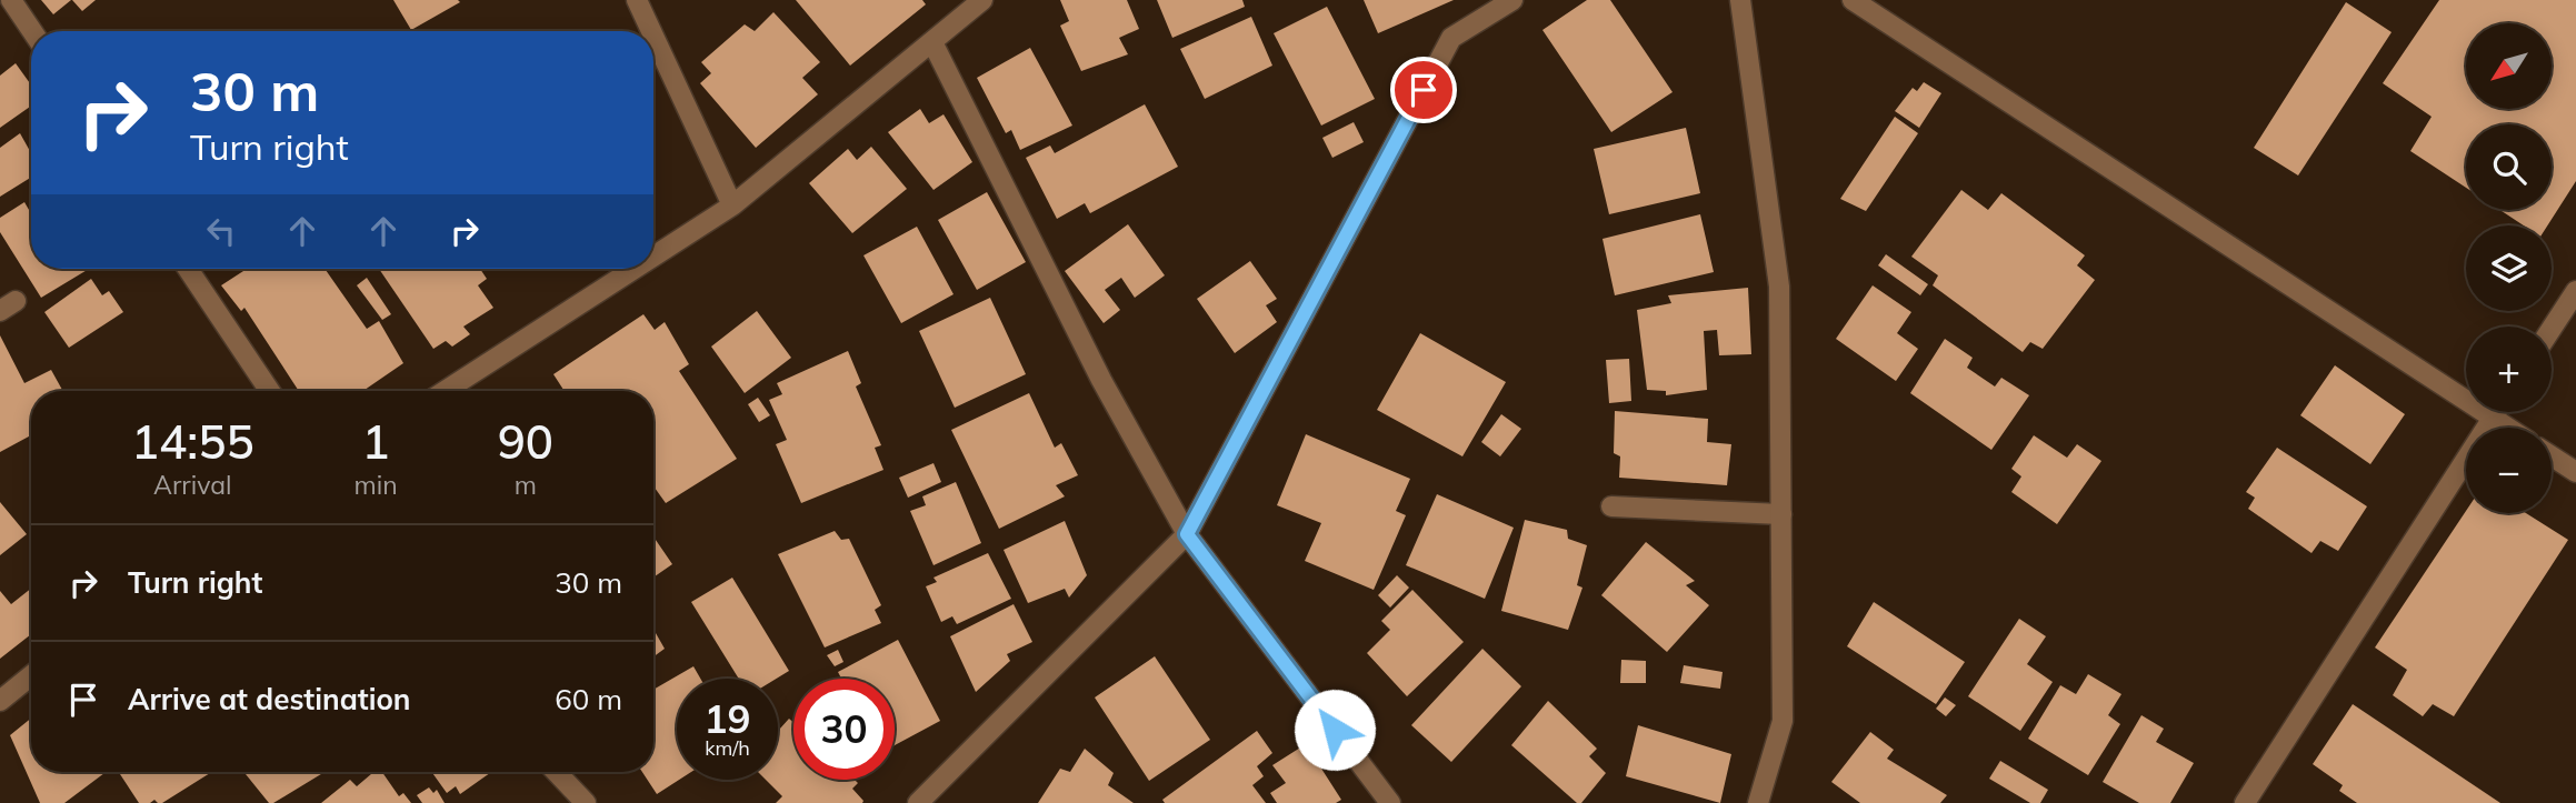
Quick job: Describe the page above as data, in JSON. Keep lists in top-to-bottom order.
{
  "north": "bottom left",
  "page": {
    "map_buttons": ["+", "−"],
    "turn": ["30 m", "Turn right"],
    "eta": [
      "14:55",
      "Arrival",
      "1",
      "min",
      "90",
      "m"
    ],
    "list": [
      {
        "name": "Turn right",
        "value": "30 m"
      },
      {
        "name": "Arrive at destination",
        "value": "60 m"
      }
    ],
    "speed": "19 km/h",
    "limit": "30"
  }
}
